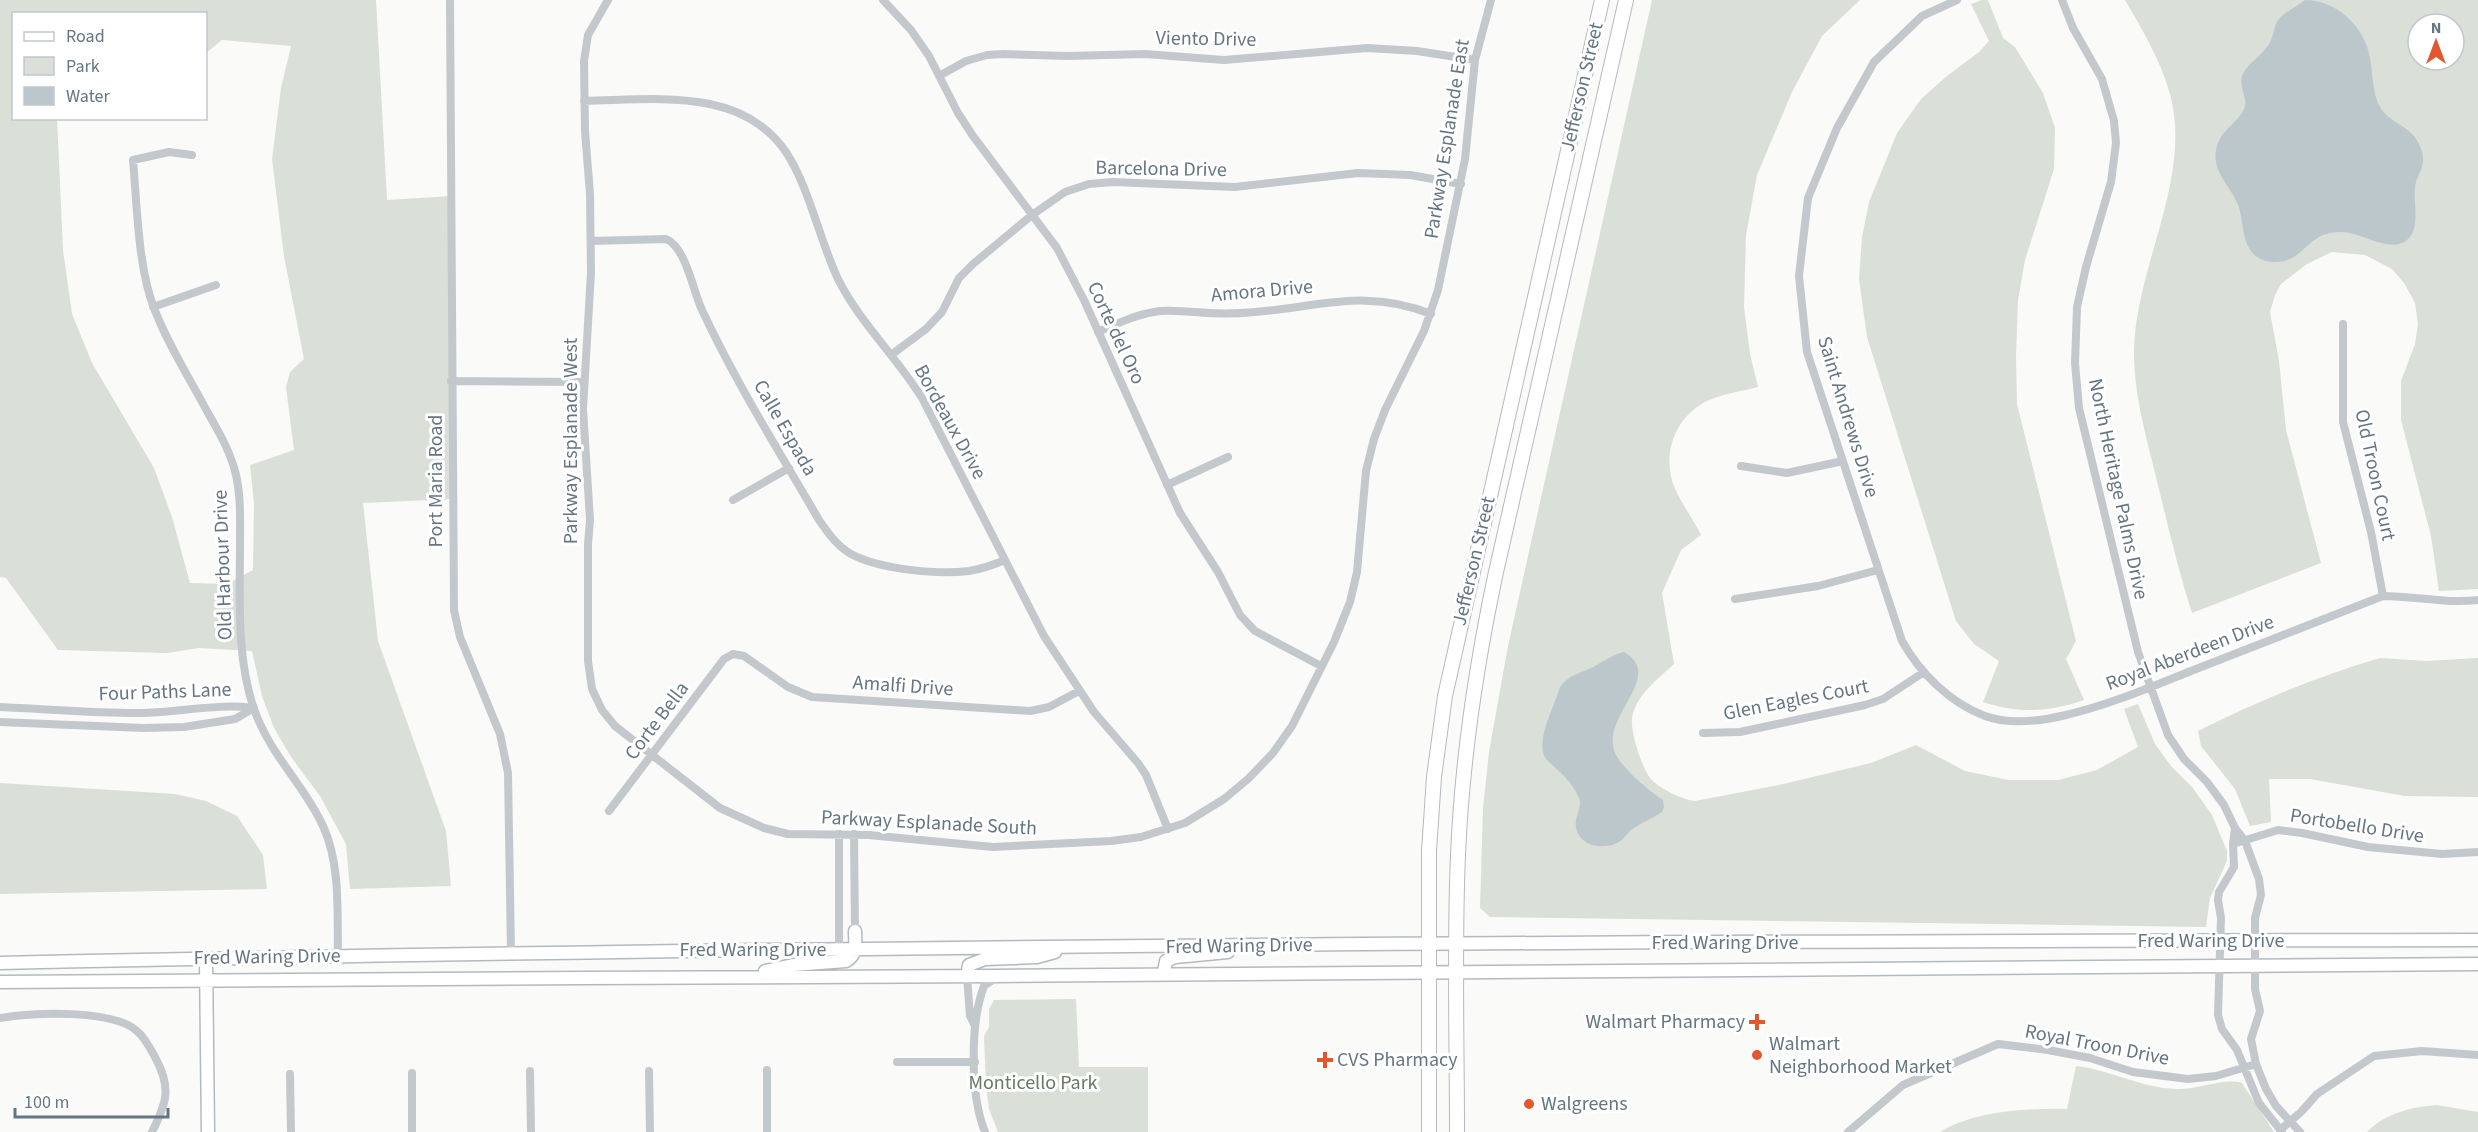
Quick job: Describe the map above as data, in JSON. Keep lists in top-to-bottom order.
{
  "streets": {
    "main road": ["Jefferson Street", "Fred Waring Drive"],
    "street": [
      "Viento Drive",
      "Parkway Esplanade East",
      "Barcelona Drive",
      "Amora Drive",
      "Corte del Oro",
      "Saint Andrews Drive",
      "Bordeaux Drive",
      "Calle Espada",
      "Parkway Esplanade West",
      "Old Troon Court",
      "Port Maria Road",
      "North Heritage Palms Drive",
      "Old Harbour Drive",
      "Royal Aberdeen Drive",
      "Amalfi Drive",
      "Four Paths Lane",
      "Glen Eagles Court",
      "Corte Bella",
      "Parkway Esplanade South",
      "Portobello Drive",
      "Royal Troon Drive"
    ]
  },
  "crossings": [
    ["Viento Drive", "Parkway Esplanade East"],
    ["Viento Drive", "Corte del Oro"],
    ["Jefferson Street", "Fred Waring Drive"],
    ["Parkway Esplanade East", "Barcelona Drive"],
    ["Parkway Esplanade East", "Amora Drive"],
    ["Parkway Esplanade East", "Corte del Oro"],
    ["Parkway Esplanade East", "Parkway Esplanade South"],
    ["Barcelona Drive", "Corte del Oro"],
    ["Barcelona Drive", "Bordeaux Drive"],
    ["Amora Drive", "Corte del Oro"],
    ["Saint Andrews Drive", "Royal Aberdeen Drive"],
    ["Saint Andrews Drive", "Glen Eagles Court"],
    ["Bordeaux Drive", "Calle Espada"],
    ["Bordeaux Drive", "Parkway Esplanade West"],
    ["Bordeaux Drive", "Amalfi Drive"],
    ["Bordeaux Drive", "Parkway Esplanade South"],
    ["Calle Espada", "Parkway Esplanade West"],
    ["Parkway Esplanade West", "Corte Bella"],
    ["Parkway Esplanade West", "Parkway Esplanade South"],
    ["Old Troon Court", "Royal Aberdeen Drive"],
    ["Port Maria Road", "Fred Waring Drive"],
    ["North Heritage Palms Drive", "Royal Aberdeen Drive"],
    ["North Heritage Palms Drive", "Portobello Drive"],
    ["North Heritage Palms Drive", "Fred Waring Drive"],
    ["North Heritage Palms Drive", "Royal Troon Drive"],
    ["Old Harbour Drive", "Four Paths Lane"],
    ["Old Harbour Drive", "Fred Waring Drive"],
    ["Royal Aberdeen Drive", "Glen Eagles Court"],
    ["Amalfi Drive", "Corte Bella"],
    ["Corte Bella", "Parkway Esplanade South"]
  ],
  "parks": ["Monticello Park"],
  "places": {
    "health": ["Walmart Pharmacy", "CVS Pharmacy"],
    "other": ["Walmart Neighborhood Market", "Walgreens"]
  },
  "legend": ["Road", "Park", "Water"],
  "scale_bar": "100 m",
  "north": "top"
}
